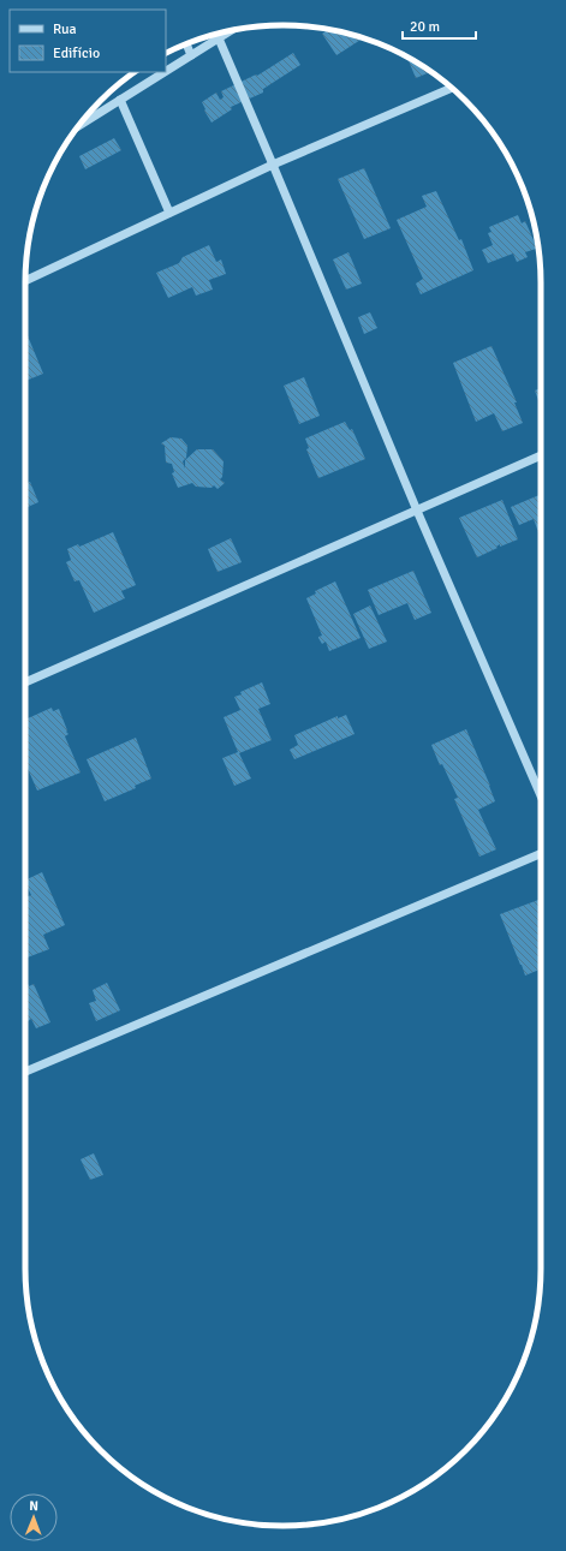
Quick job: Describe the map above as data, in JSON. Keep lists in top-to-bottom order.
{
  "legend": ["Rua", "Edifício"],
  "scale_bar": "20 m",
  "north": "top"
}
